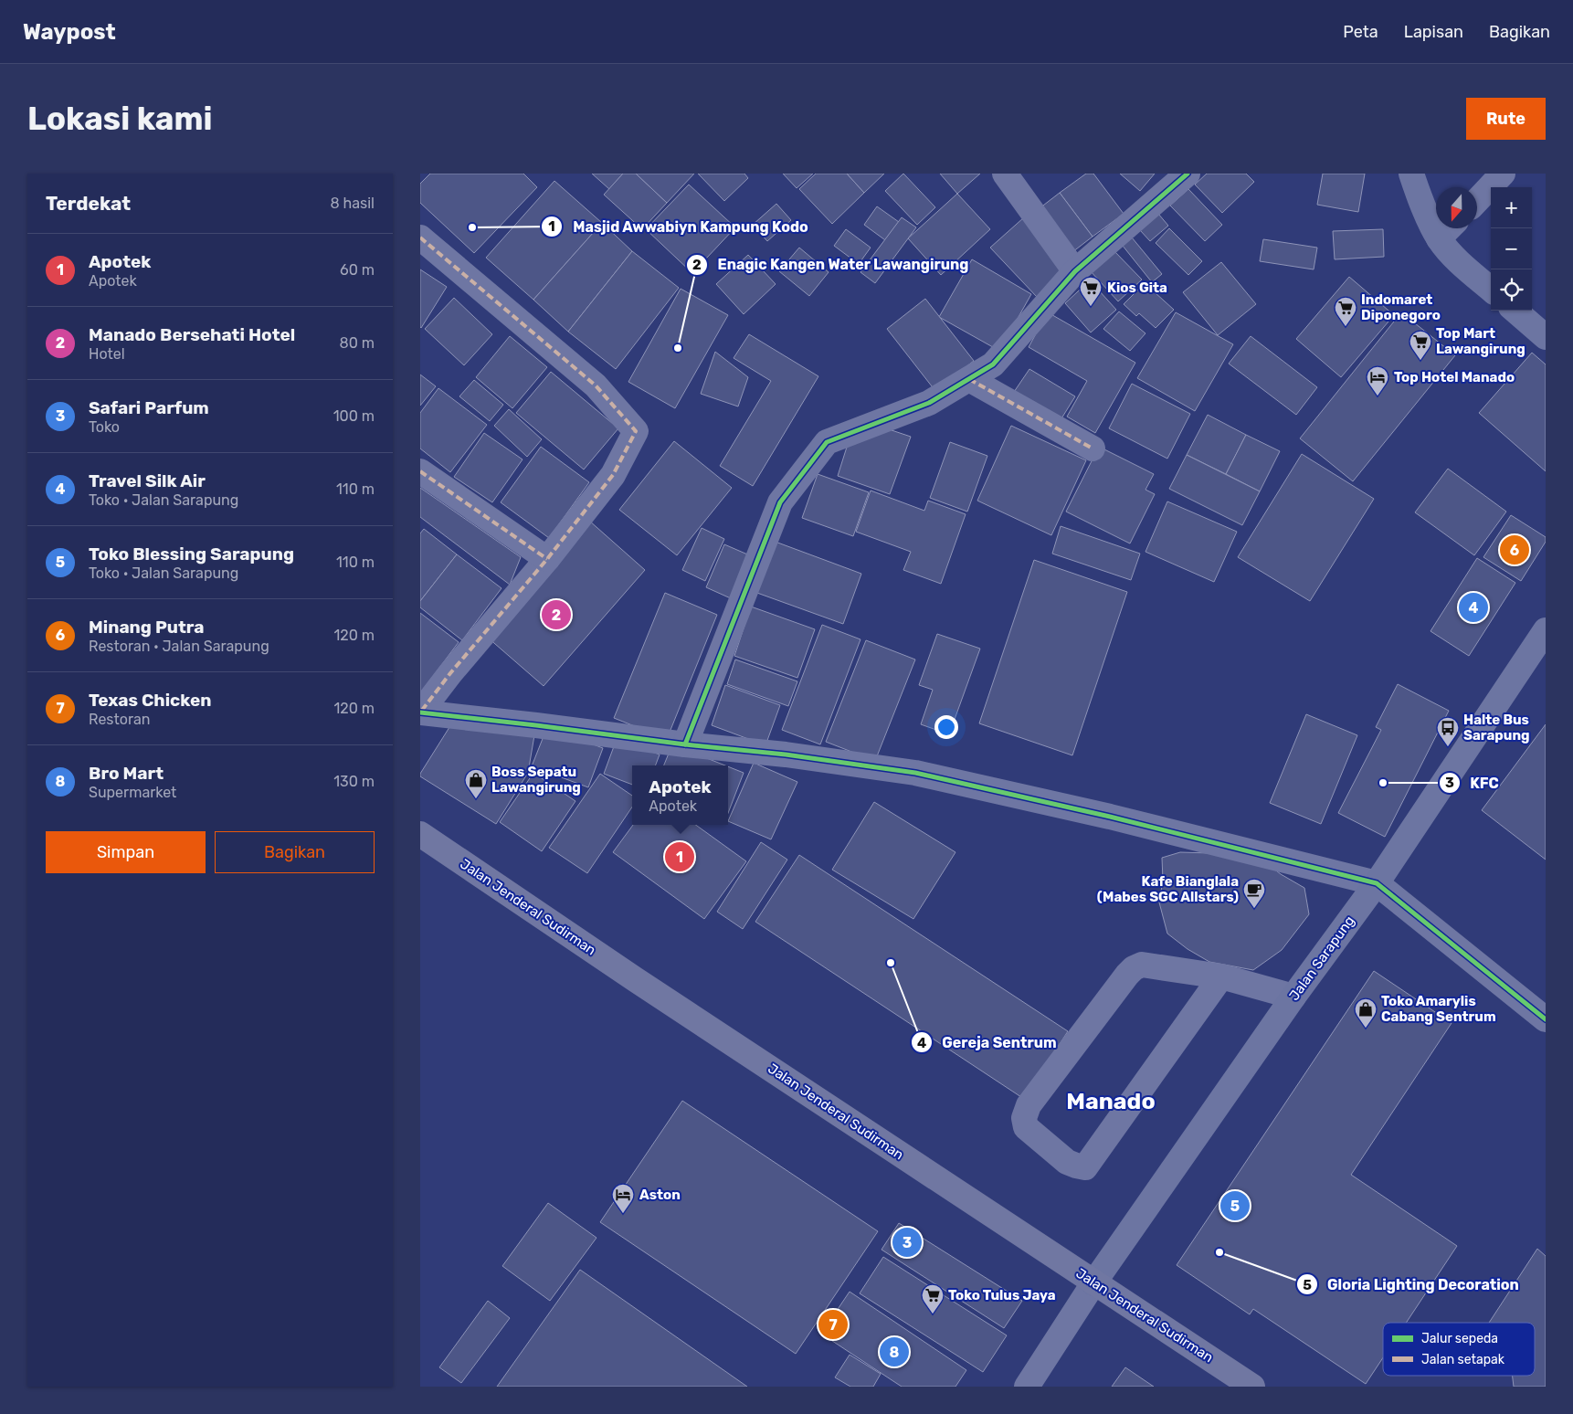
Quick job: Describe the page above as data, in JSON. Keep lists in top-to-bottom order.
{
  "streets": {
    "highway": ["Jalan Jenderal Sudirman"],
    "main road": ["Jalan Sarapung"]
  },
  "crossings": [
    ["Jalan Jenderal Sudirman", "Jalan Sarapung"]
  ],
  "districts": ["Manado"],
  "places": {
    "other": [
      "Masjid Awwabiyn Kampung Kodo",
      "Enagic Kangen Water Lawangirung",
      "KFC",
      "Gereja Sentrum",
      "Gloria Lighting Decoration"
    ],
    "supermarket": [
      "Kios Gita",
      "Indomaret Diponegoro",
      "Top Mart Lawangirung",
      "Toko Tulus Jaya"
    ],
    "hotel": ["Top Hotel Manado", "Aston"],
    "bus stop": ["Halte Bus Sarapung"],
    "shop": ["Boss Sepatu Lawangirung", "Toko Amarylis Cabang Sentrum"],
    "cafe": ["Kafe Bianglala (Mabes SGC Allstars)"]
  },
  "legend": ["Jalur sepeda", "Jalan setapak"],
  "north": "bottom",
  "page": {
    "header": "Waypost",
    "nav": ["Peta", "Lapisan", "Bagikan"],
    "buttons": [
      "Rute",
      ["Simpan", "Bagikan"]
    ],
    "title": "Lokasi kami",
    "heading": ["Terdekat", "8 hasil"],
    "map_buttons": ["+", "−"],
    "list": [
      {
        "mark": "1",
        "name": "Apotek",
        "note": "Apotek",
        "value": "60 m"
      },
      {
        "mark": "2",
        "name": "Manado Bersehati Hotel",
        "note": "Hotel",
        "value": "80 m"
      },
      {
        "mark": "3",
        "name": "Safari Parfum",
        "note": "Toko",
        "value": "100 m"
      },
      {
        "mark": "4",
        "name": "Travel Silk Air",
        "note": "Toko · Jalan Sarapung",
        "value": "110 m"
      },
      {
        "mark": "5",
        "name": "Toko Blessing Sarapung",
        "note": "Toko · Jalan Sarapung",
        "value": "110 m"
      },
      {
        "mark": "6",
        "name": "Minang Putra",
        "note": "Restoran · Jalan Sarapung",
        "value": "120 m"
      },
      {
        "mark": "7",
        "name": "Texas Chicken",
        "note": "Restoran",
        "value": "120 m"
      },
      {
        "mark": "8",
        "name": "Bro Mart",
        "note": "Supermarket",
        "value": "130 m"
      }
    ],
    "pins": [
      "6",
      "4",
      "2",
      "1",
      "5",
      "3",
      "7",
      "8"
    ],
    "popup": ["Apotek", "Apotek"]
  }
}
